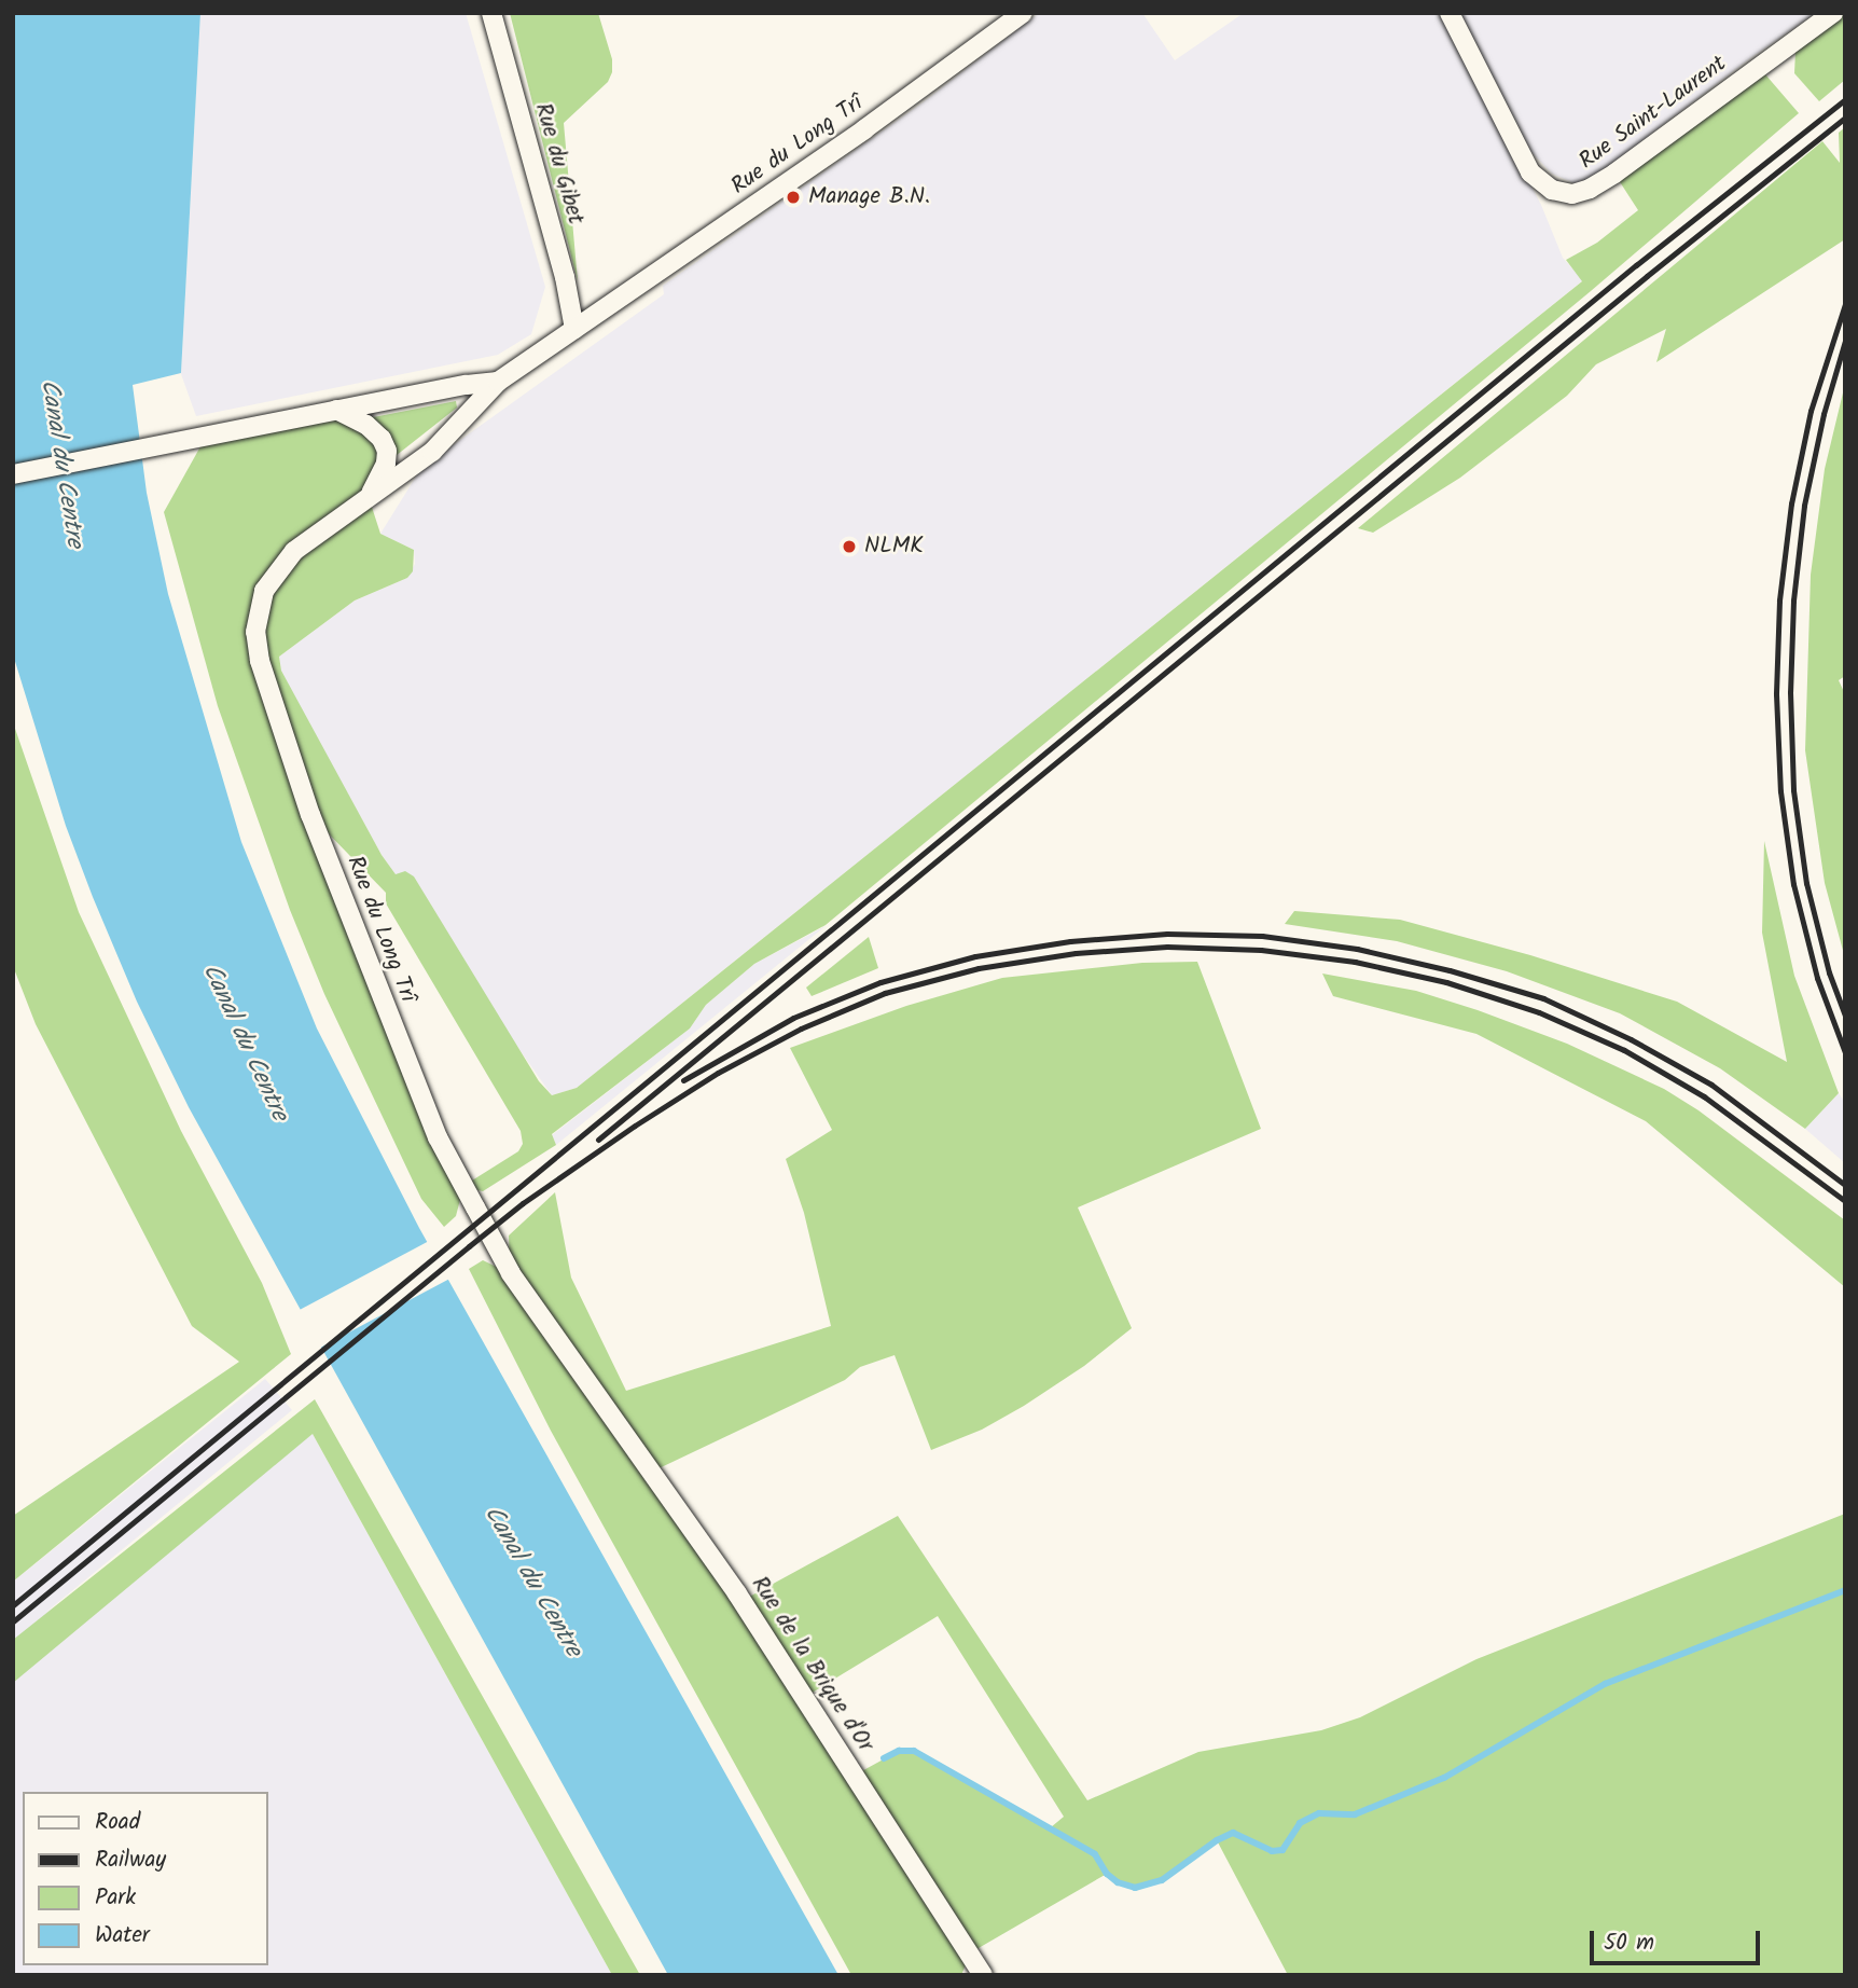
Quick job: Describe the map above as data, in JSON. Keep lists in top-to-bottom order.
{
  "streets": {
    "street": [
      "Rue Saint-Laurent",
      "Rue du Long Trî",
      "Rue du Gibet",
      "Rue de la Brique d'Or"
    ]
  },
  "crossings": [
    ["Rue du Long Trî", "Rue du Gibet"],
    ["Rue du Long Trî", "Rue de la Brique d'Or"]
  ],
  "water": ["Canal du Centre"],
  "places": ["Manage B.N.", "NLMK"],
  "legend": [
    "Road",
    "Railway",
    "Park",
    "Water"
  ],
  "scale_bar": "50 m"
}
